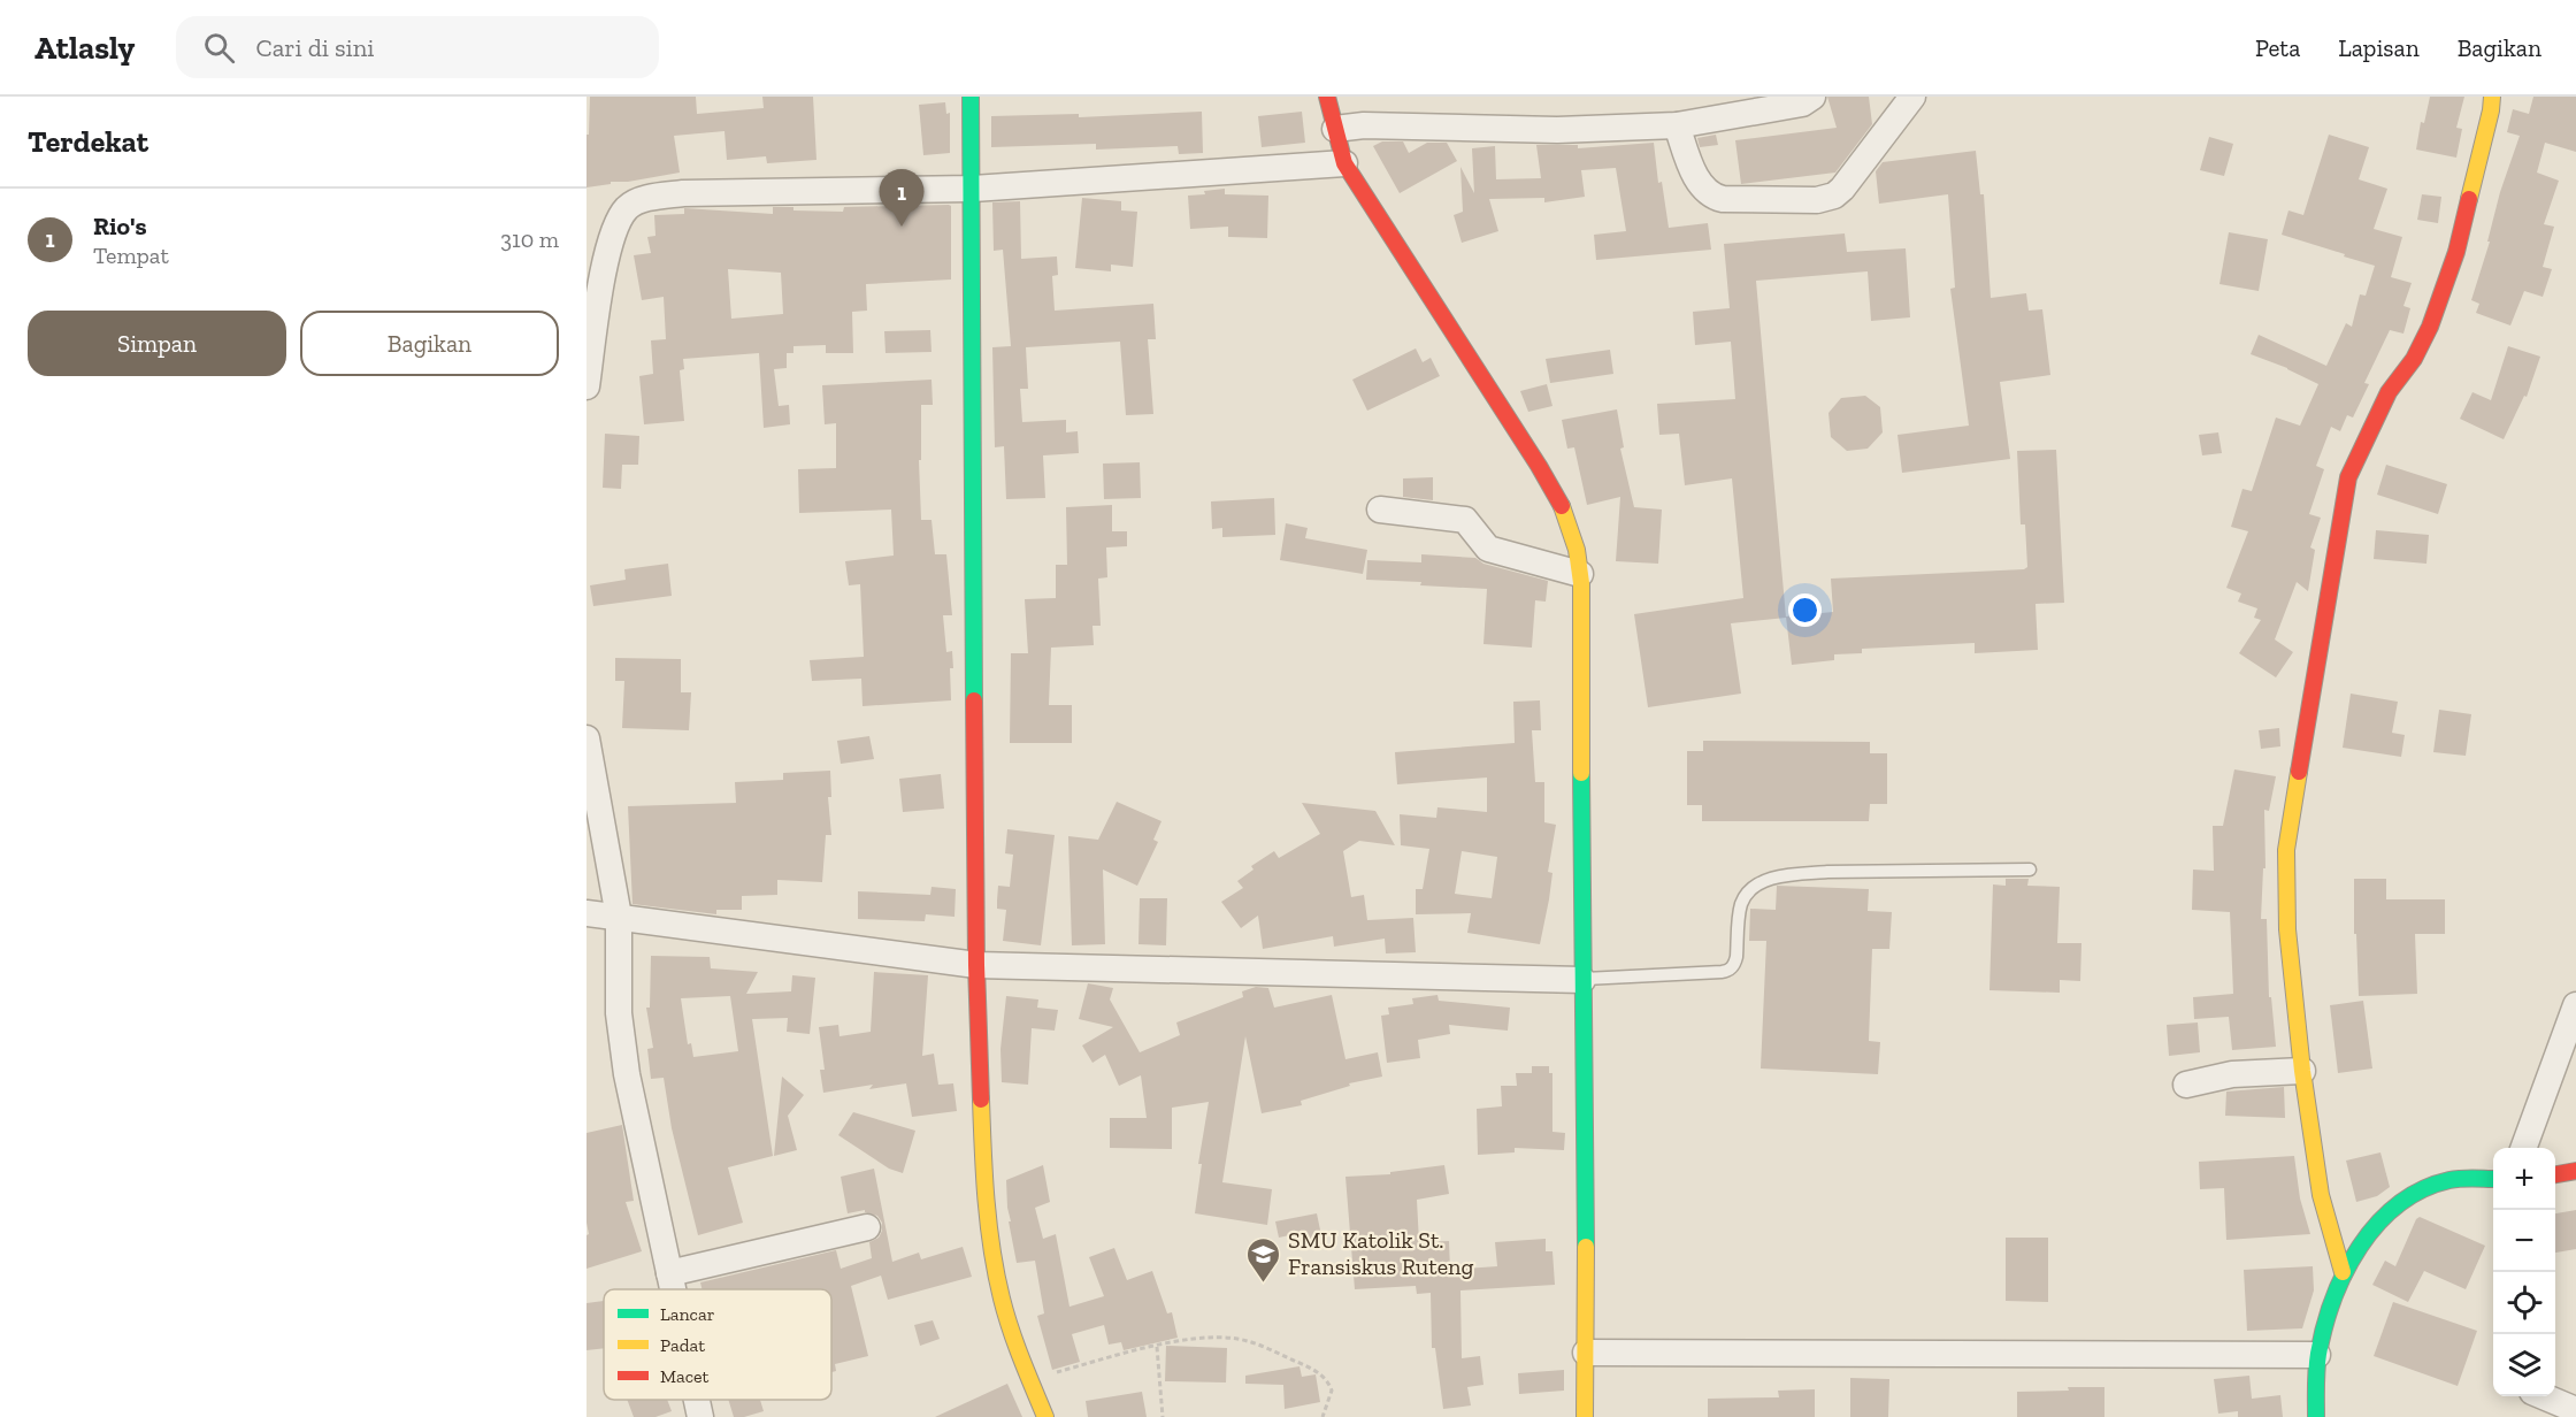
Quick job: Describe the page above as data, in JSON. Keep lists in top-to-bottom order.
{
  "places": {
    "school or university": ["SMU Katolik St. Fransiskus Ruteng"]
  },
  "legend": ["Lancar", "Padat", "Macet"],
  "page": {
    "header": "Atlasly",
    "search": "Cari di sini",
    "nav": ["Peta", "Lapisan", "Bagikan"],
    "heading": "Terdekat",
    "pins": "1",
    "list": [
      {
        "mark": "1",
        "name": "Rio's",
        "note": "Tempat",
        "value": "310 m"
      }
    ],
    "buttons": ["Simpan", "Bagikan"],
    "map_buttons": ["+", "−"]
  }
}
